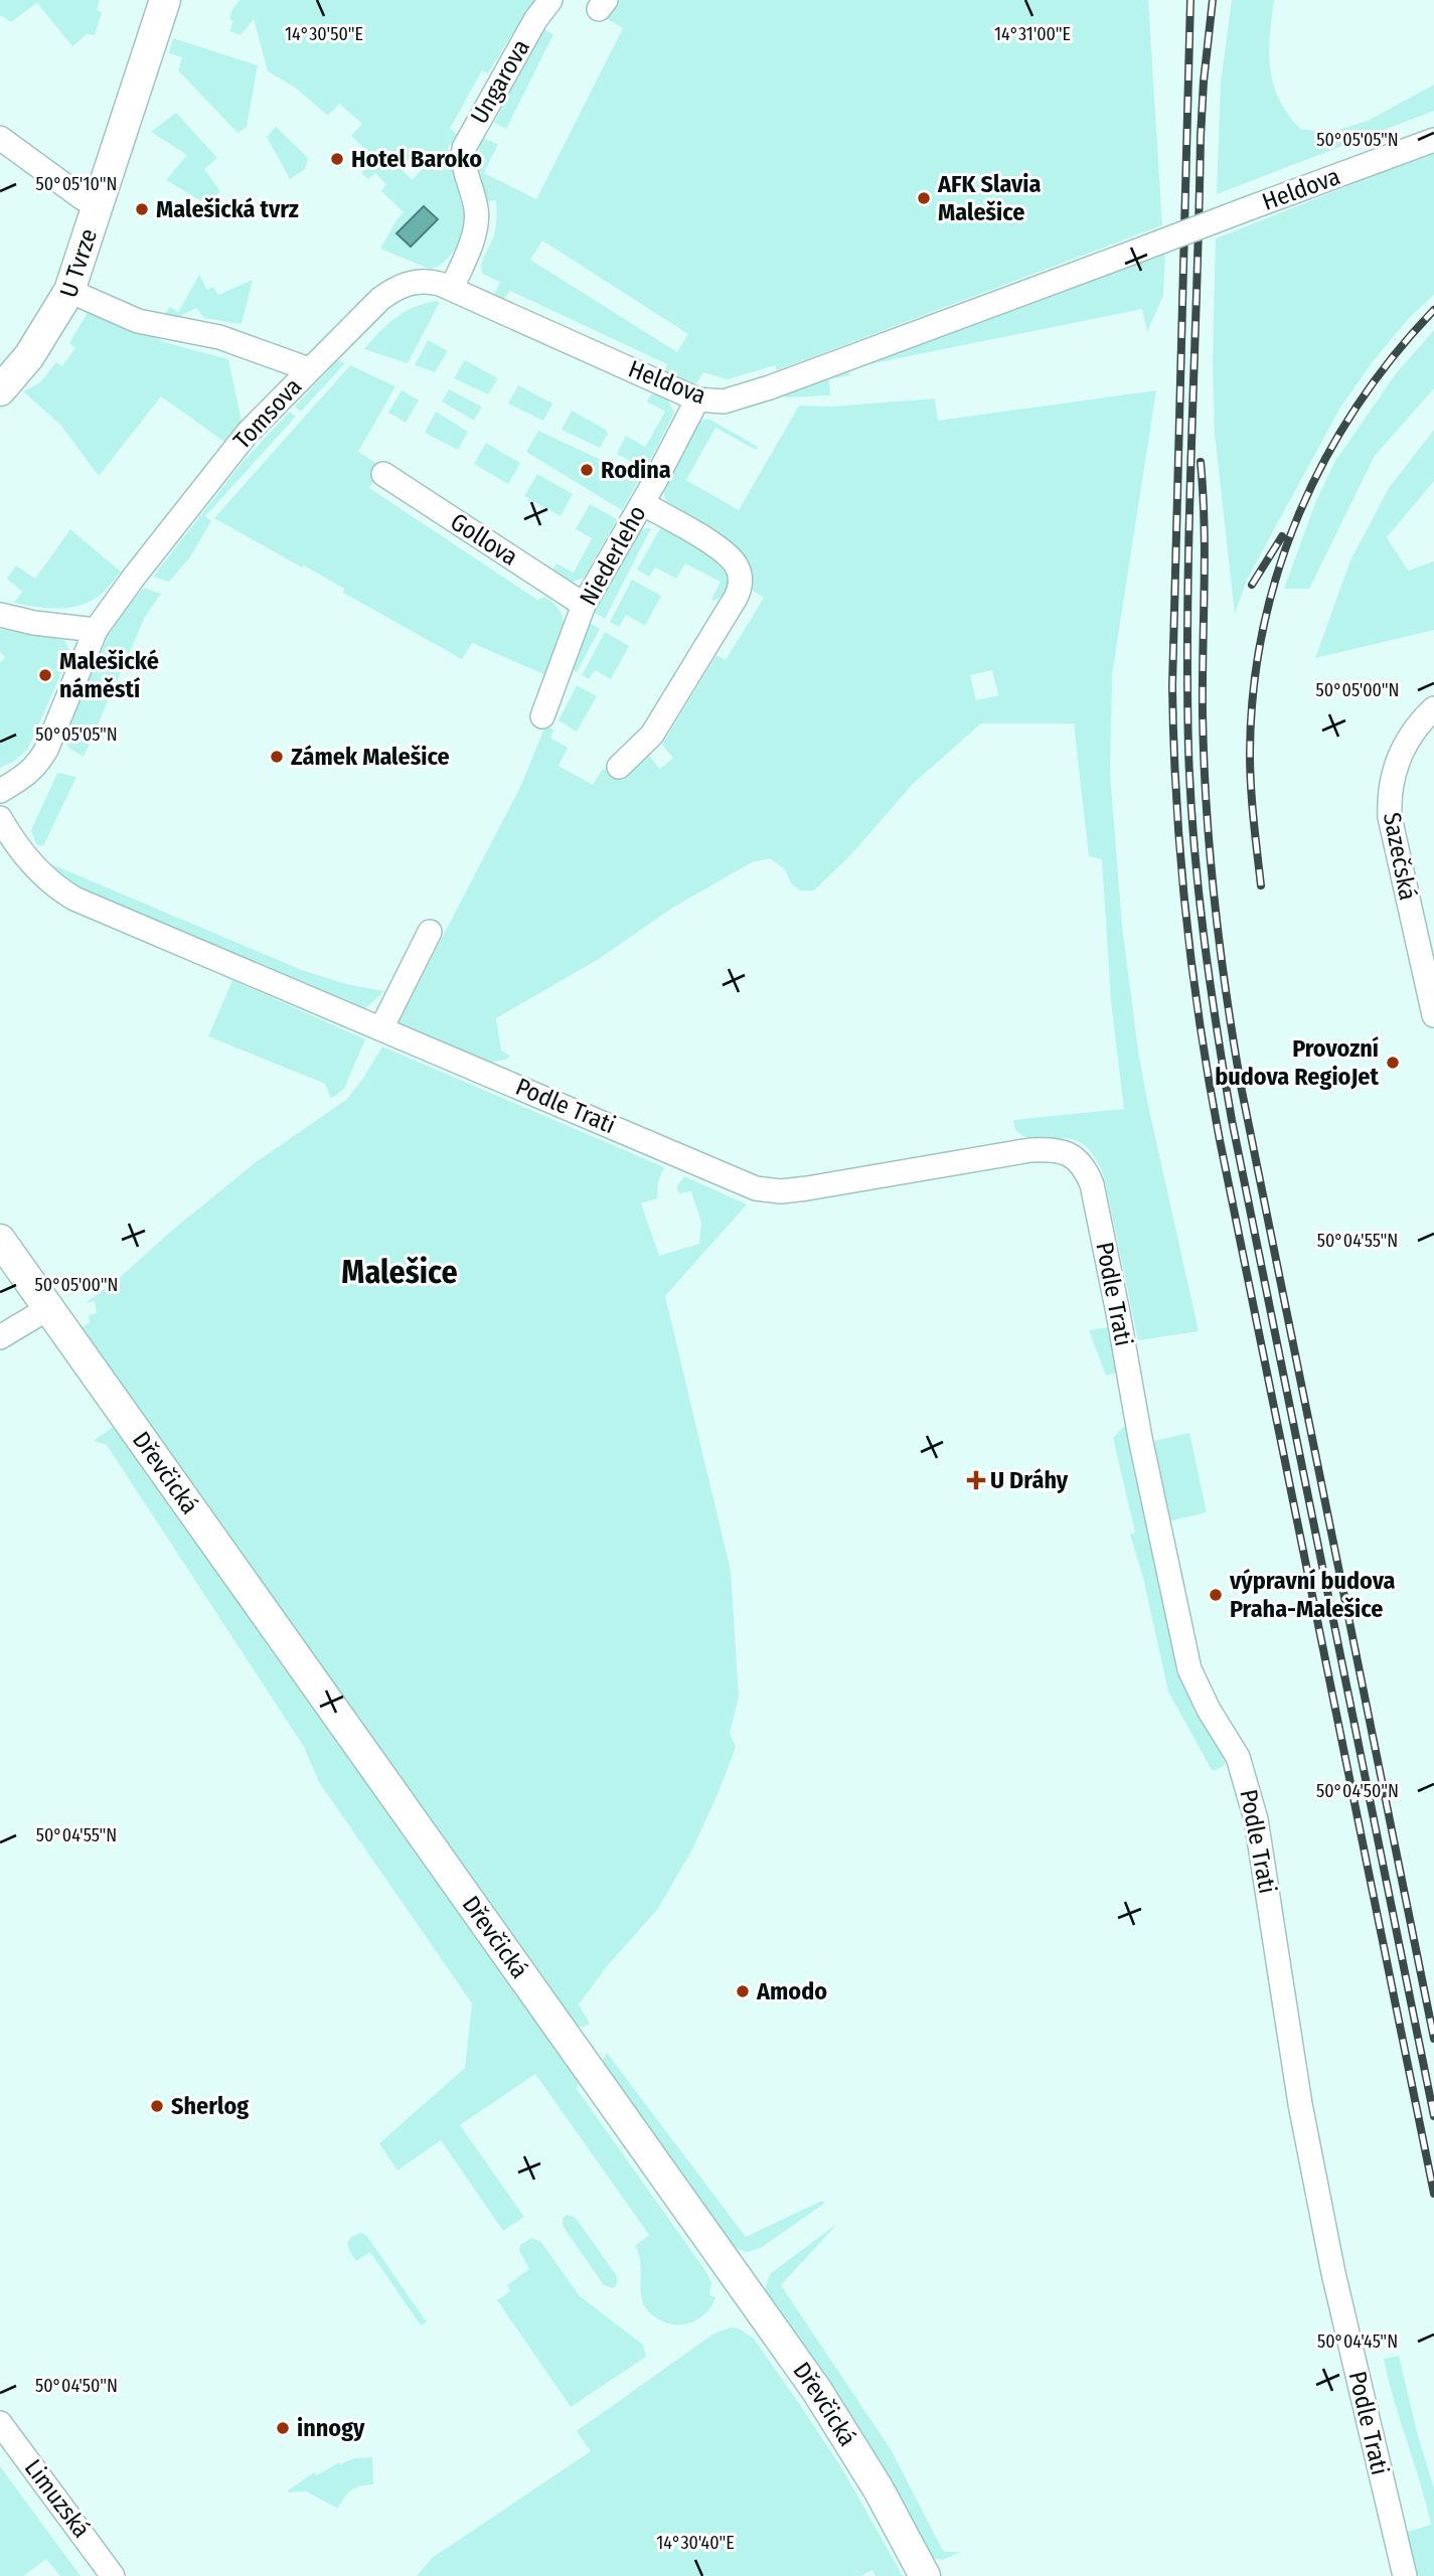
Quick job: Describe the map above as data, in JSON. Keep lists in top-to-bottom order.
{
  "streets": {
    "main road": ["U Tvrze", "Dřevčická"],
    "street": [
      "Ungarova",
      "Heldova",
      "Tomsova",
      "Gollova",
      "Niederleho",
      "Sazečská",
      "Podle Trati",
      "Limuzská"
    ]
  },
  "crossings": [
    ["Ungarova", "Heldova"],
    ["Heldova", "Tomsova"],
    ["Heldova", "Niederleho"],
    ["U Tvrze", "Tomsova"],
    ["Gollova", "Niederleho"]
  ],
  "districts": ["Malešice"],
  "places": {
    "other": [
      "Hotel Baroko",
      "AFK Slavia Malešice",
      "Malešická tvrz",
      "Rodina",
      "Malešické náměstí",
      "Zámek Malešice",
      "Provozní budova RegioJet",
      "výpravní budova Praha-Malešice",
      "Amodo",
      "Sherlog",
      "innogy"
    ],
    "health": ["U Dráhy"]
  },
  "coordinates": [
    "14°30'50\"E",
    "14°31'00\"E",
    "50°05'05\"N",
    "50°05'10\"N",
    "50°05'00\"N",
    "50°04'55\"N",
    "50°04'50\"N",
    "50°04'45\"N",
    "14°30'40\"E"
  ]
}
